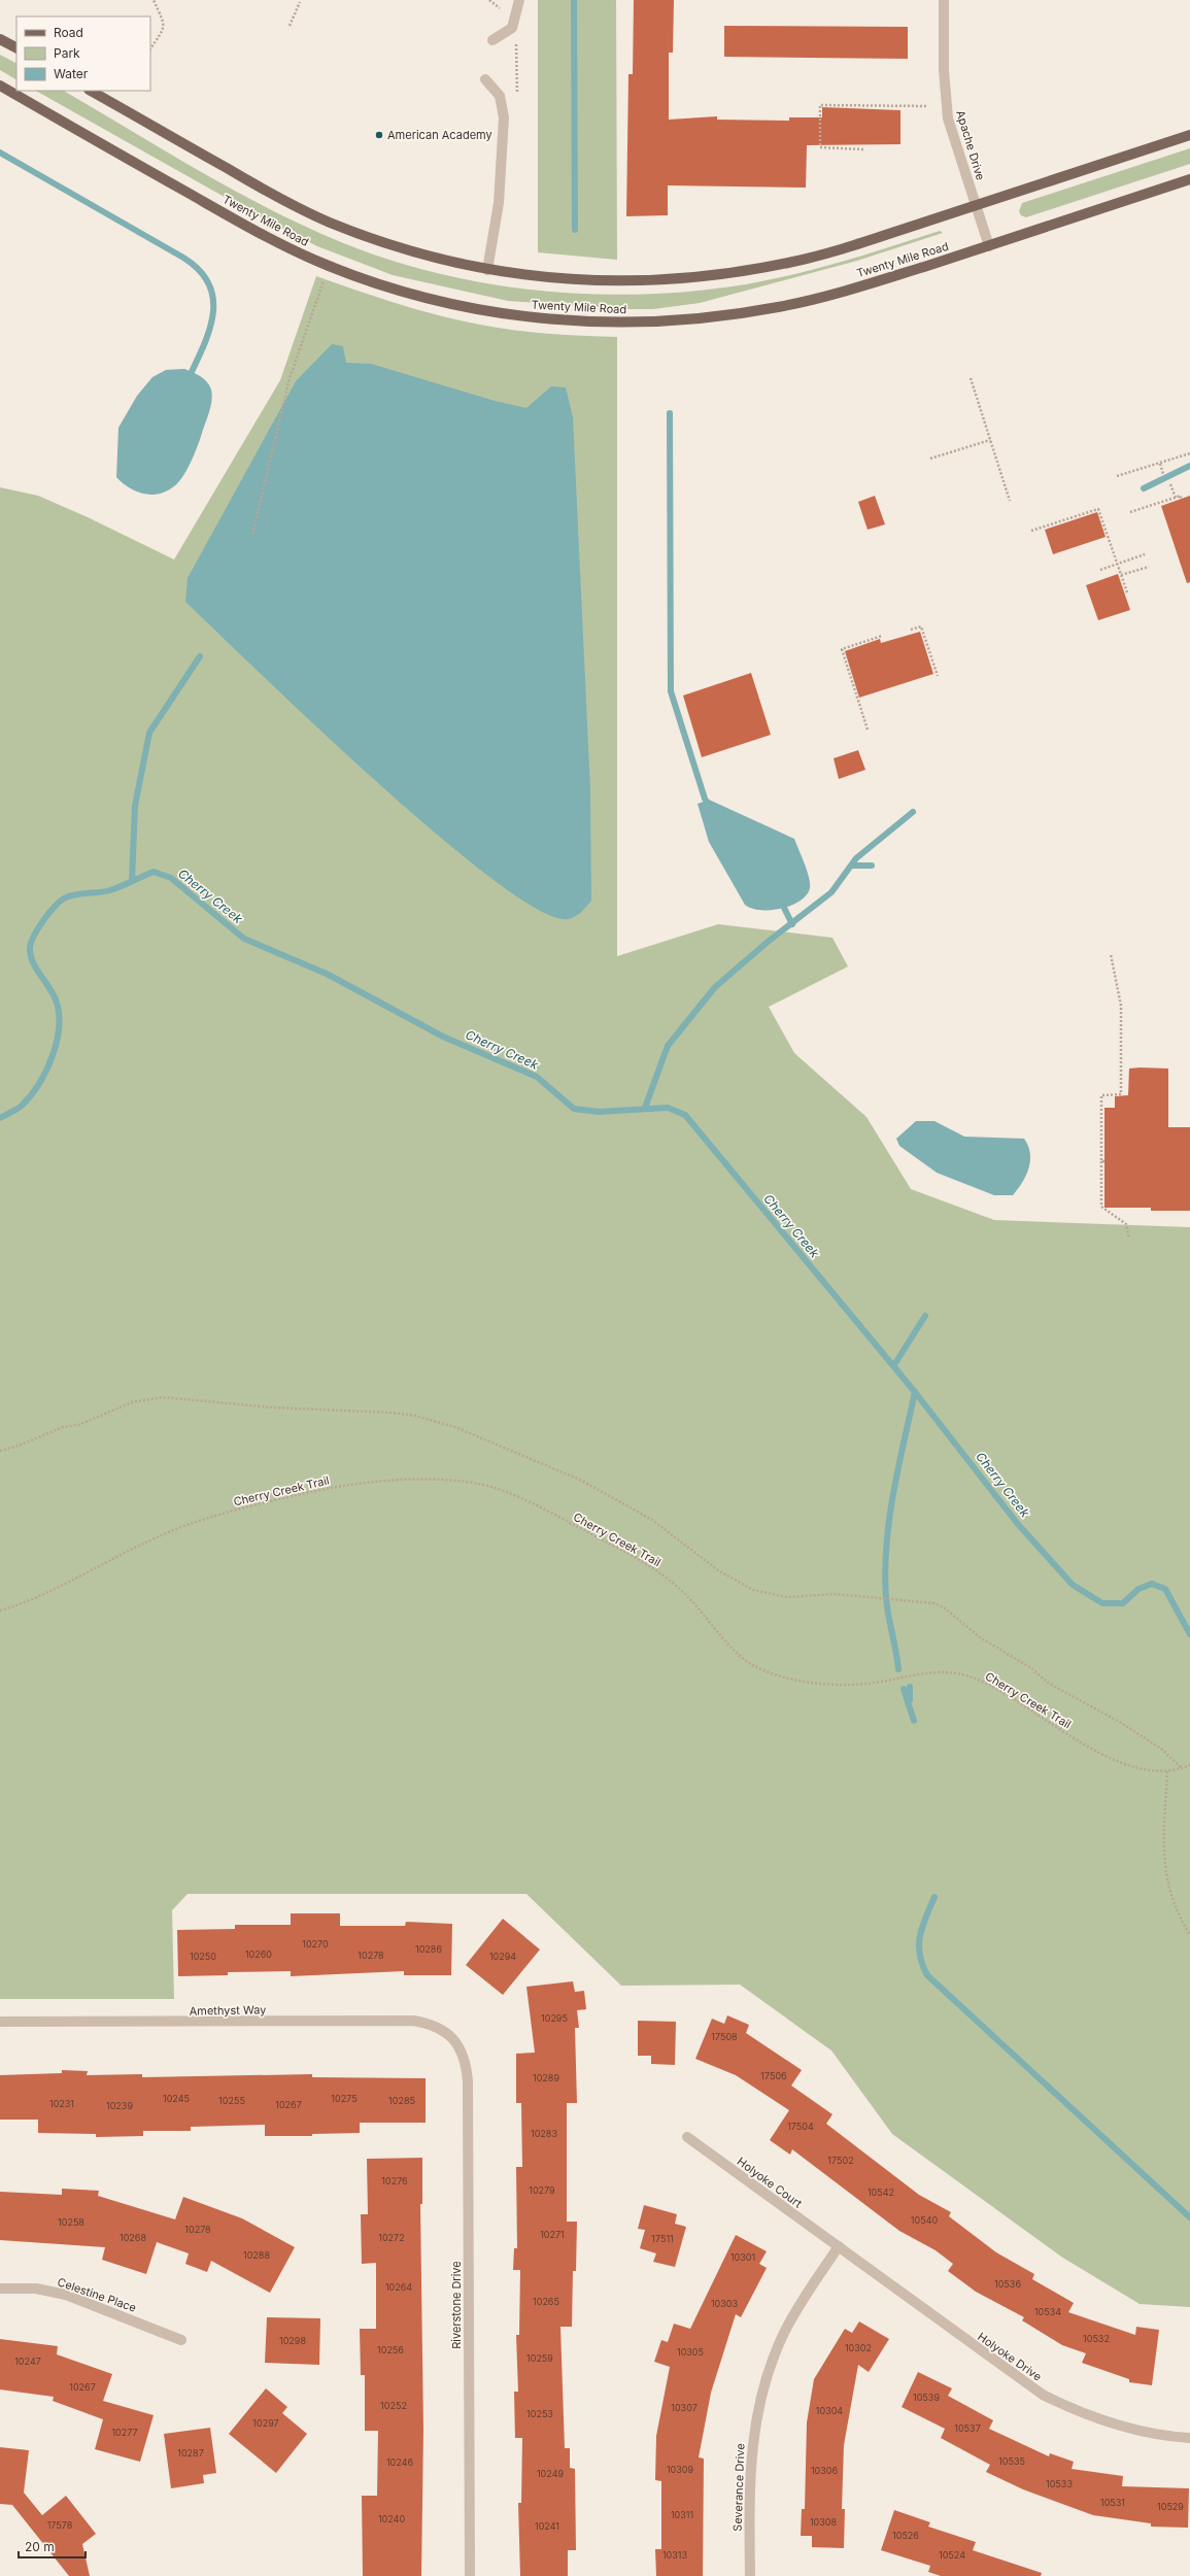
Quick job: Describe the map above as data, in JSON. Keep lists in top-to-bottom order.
{
  "streets": {
    "main road": ["Twenty Mile Road"],
    "street": [
      "Apache Drive",
      "Amethyst Way",
      "Holyoke Court",
      "Celestine Place",
      "Riverstone Drive",
      "Holyoke Drive",
      "Severance Drive"
    ],
    "path": ["Cherry Creek Trail"]
  },
  "crossings": [
    ["Apache Drive", "Twenty Mile Road"],
    ["Amethyst Way", "Riverstone Drive"],
    ["Holyoke Court", "Holyoke Drive"],
    ["Holyoke Court", "Severance Drive"],
    ["Holyoke Drive", "Severance Drive"]
  ],
  "water": ["Cherry Creek"],
  "places": ["American Academy"],
  "house_numbers": [
    "10270",
    "10286",
    "10260",
    "10278",
    "10250",
    "10294",
    "10295",
    "17508",
    "17506",
    "10289",
    "10245",
    "10275",
    "10255",
    "10285",
    "10231",
    "10267",
    "10239",
    "17504",
    "10283",
    "17502",
    "10276",
    "10279",
    "10542",
    "10540",
    "10258",
    "10278",
    "10271",
    "10268",
    "10272",
    "17511",
    "10288",
    "10301",
    "10536",
    "10264",
    "10265",
    "10303",
    "10534",
    "10532",
    "10298",
    "10302",
    "10256",
    "10305",
    "10259",
    "10247",
    "10267",
    "10539",
    "10252",
    "10307",
    "10304",
    "10253",
    "10297",
    "10537",
    "10277",
    "10287",
    "10535",
    "10246",
    "10309",
    "10306",
    "10249",
    "10533",
    "10531",
    "10529",
    "10311",
    "10240",
    "10308",
    "17578",
    "10241",
    "10526",
    "10313",
    "10524"
  ],
  "legend": ["Road", "Park", "Water"],
  "scale_bar": "20 m"
}
